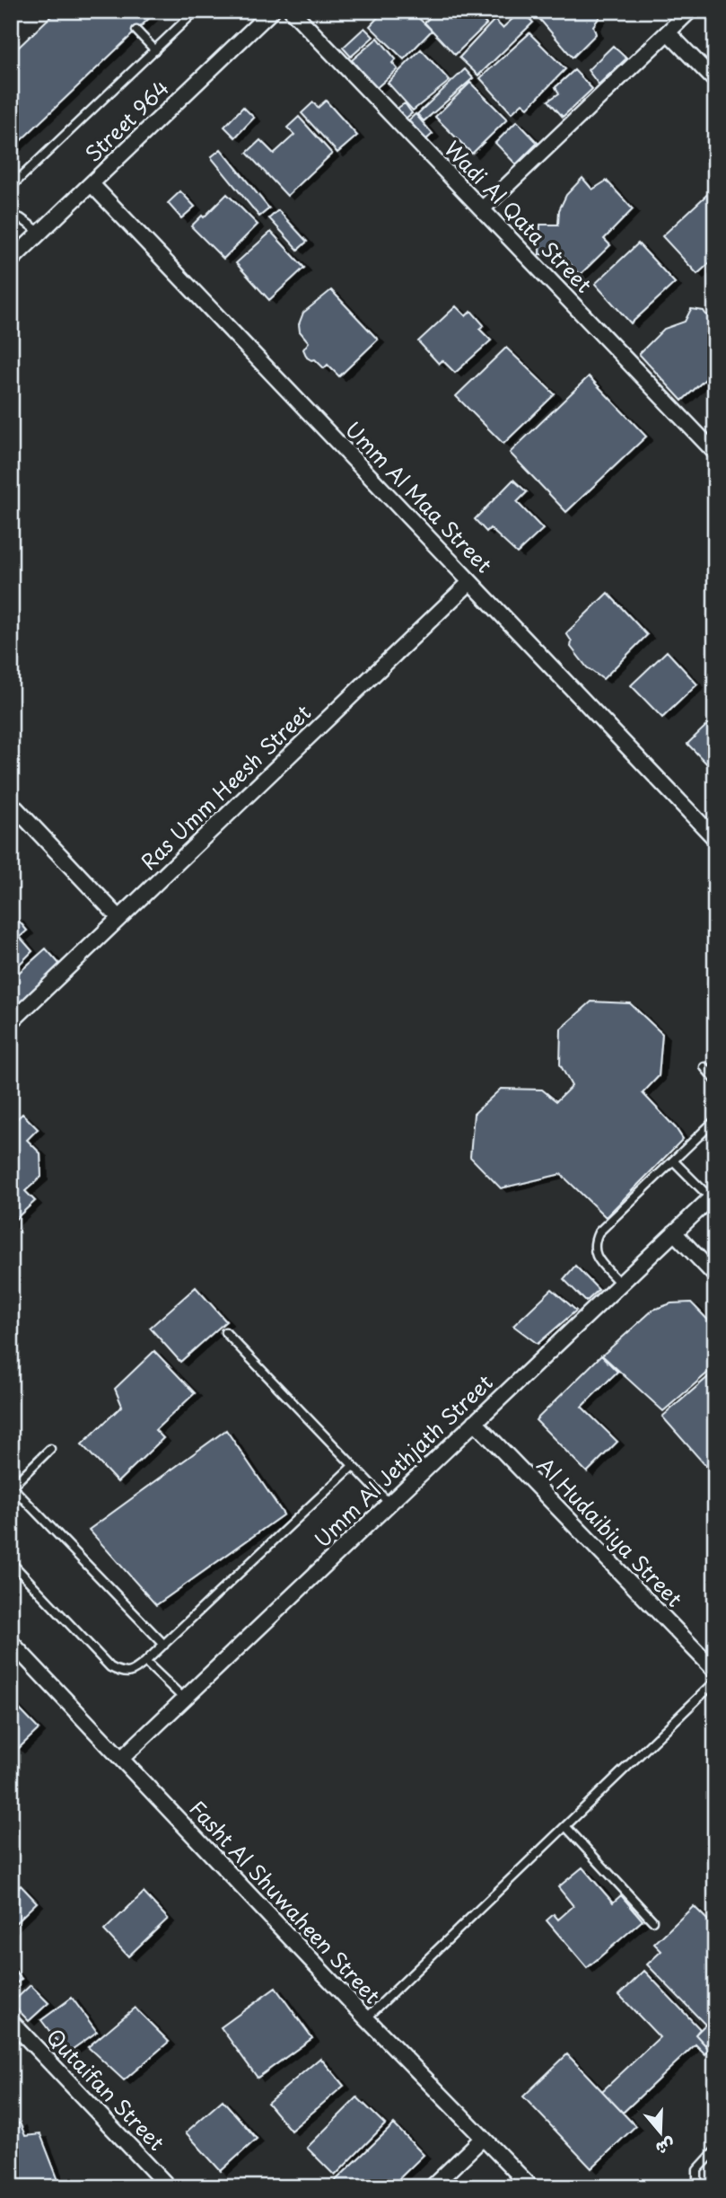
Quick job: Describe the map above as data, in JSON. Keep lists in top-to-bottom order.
{
  "streets": {
    "street": [
      "Street 964",
      "Wadi Al Qata Street",
      "Umm Al Maa Street",
      "Ras Umm Heesh Street",
      "Umm Al Jethjath Street",
      "Al Hudaibiya Street",
      "Fasht Al Shuwaheen Street",
      "Qutaifan Street"
    ]
  },
  "crossings": [
    ["Street 964", "Umm Al Maa Street"],
    ["Umm Al Maa Street", "Ras Umm Heesh Street"],
    ["Umm Al Jethjath Street", "Al Hudaibiya Street"],
    ["Umm Al Jethjath Street", "Fasht Al Shuwaheen Street"]
  ],
  "north": "bottom"
}
